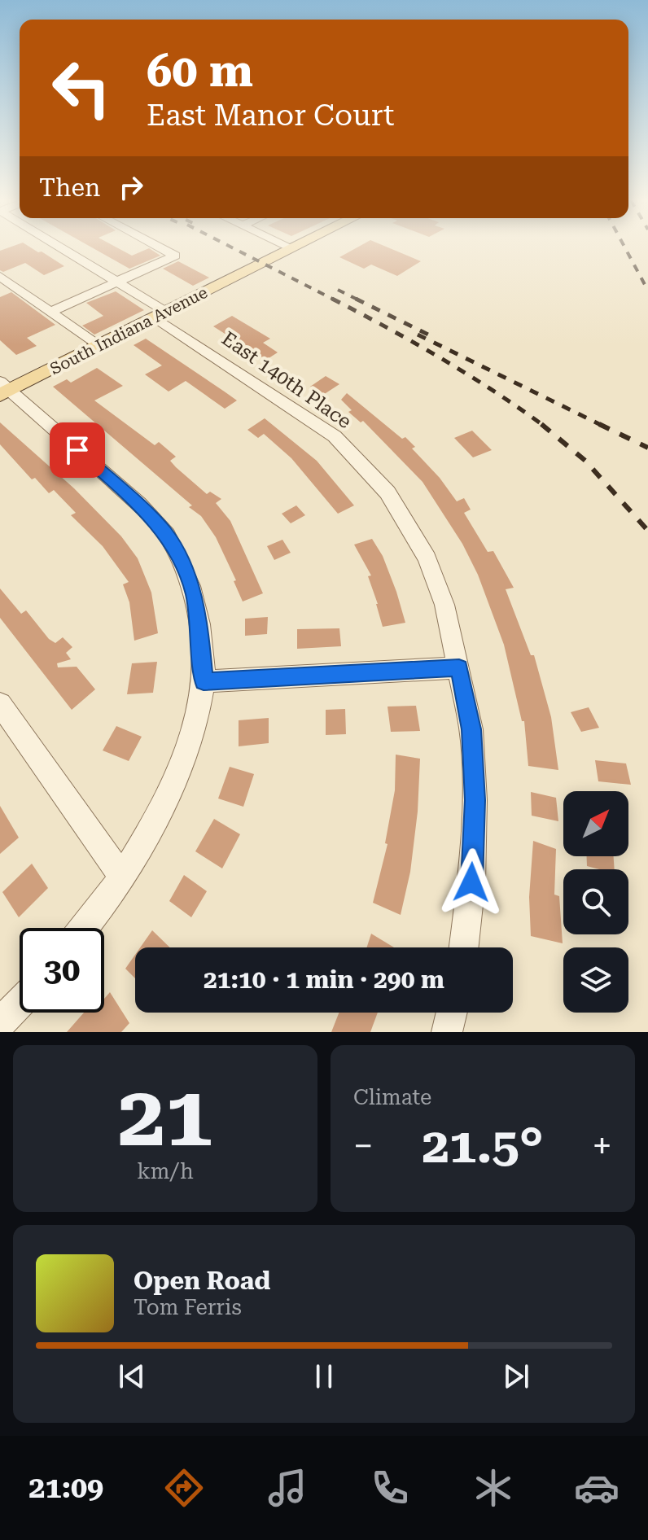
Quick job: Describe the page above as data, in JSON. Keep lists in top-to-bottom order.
{
  "streets": {
    "main road": ["South Indiana Avenue"],
    "street": ["East 140th Place"]
  },
  "crossings": [
    ["South Indiana Avenue", "East 140th Place"]
  ],
  "north": "top right",
  "page": {
    "turn": ["60 m", "East Manor Court"],
    "then": "Then",
    "limit": "30",
    "trip": "21:10 · 1 min · 290 m",
    "tile": [
      ["21", "km/h"],
      "Climate"
    ],
    "heat": ["−", "21.5°", "+"],
    "song": ["Open Road", "Tom Ferris"],
    "tabs": "21:09"
  }
}
